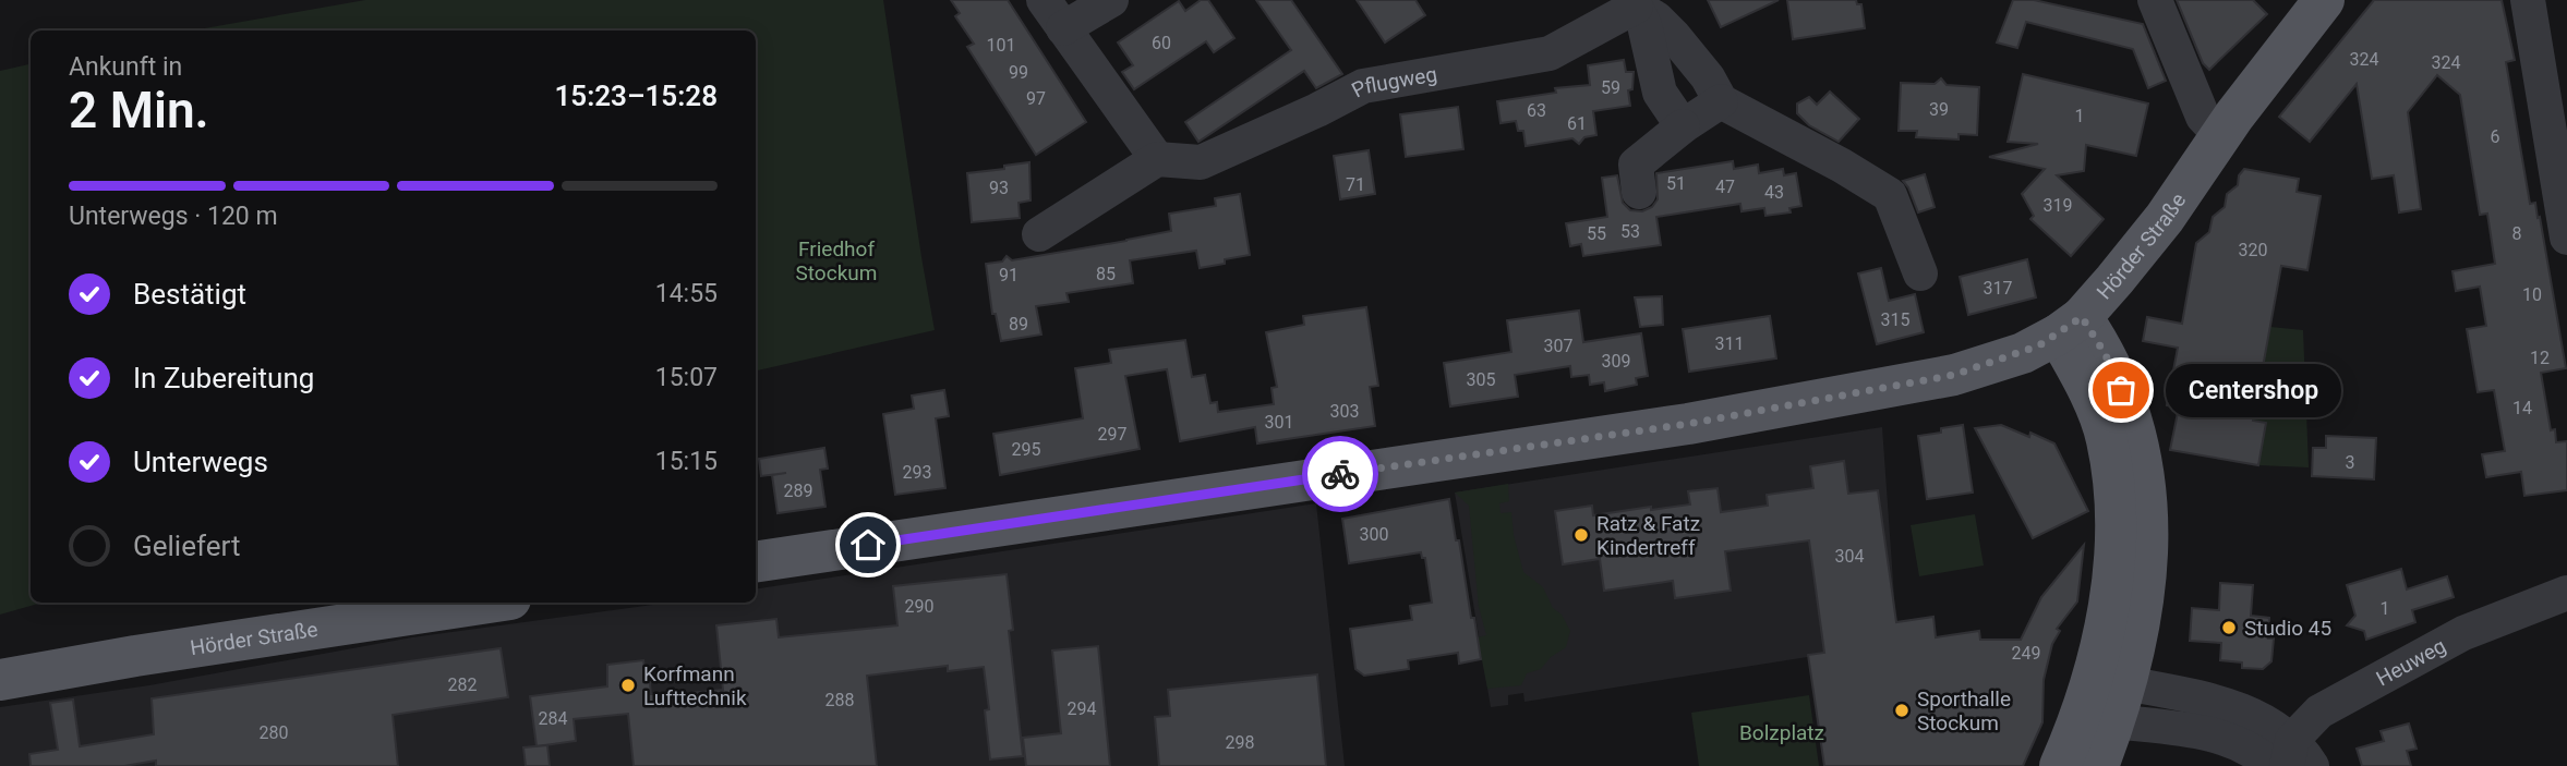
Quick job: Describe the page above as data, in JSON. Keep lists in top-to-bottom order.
{
  "streets": {
    "main road": ["Hörder Straße"],
    "street": ["Pflugweg", "Heuweg"]
  },
  "parks": ["Friedhof Stockum", "Bolzplatz"],
  "places": [
    "Centershop",
    "Ratz & Fatz Kindertreff",
    "Studio 45",
    "Korfmann Lufttechnik",
    "Sporthalle Stockum"
  ],
  "house_numbers": [
    "60",
    "101",
    "324",
    "324",
    "99",
    "59",
    "97",
    "39",
    "63",
    "1",
    "61",
    "6",
    "51",
    "71",
    "47",
    "93",
    "43",
    "319",
    "53",
    "55",
    "8",
    "320",
    "85",
    "91",
    "317",
    "10",
    "315",
    "89",
    "311",
    "307",
    "12",
    "309",
    "305",
    "14",
    "303",
    "301",
    "297",
    "295",
    "3",
    "293",
    "289",
    "300",
    "304",
    "290",
    "1",
    "249",
    "282",
    "288",
    "294",
    "284",
    "280",
    "298"
  ],
  "page": {
    "heading": ["2 Min.", "Ankunft in", "15:23–15:28"],
    "bar": "Unterwegs · 120 m",
    "list": [
      ["Bestätigt", "14:55"],
      ["In Zubereitung", "15:07"],
      ["Unterwegs", "15:15"],
      "Geliefert"
    ],
    "bubble": "Centershop"
  }
}
